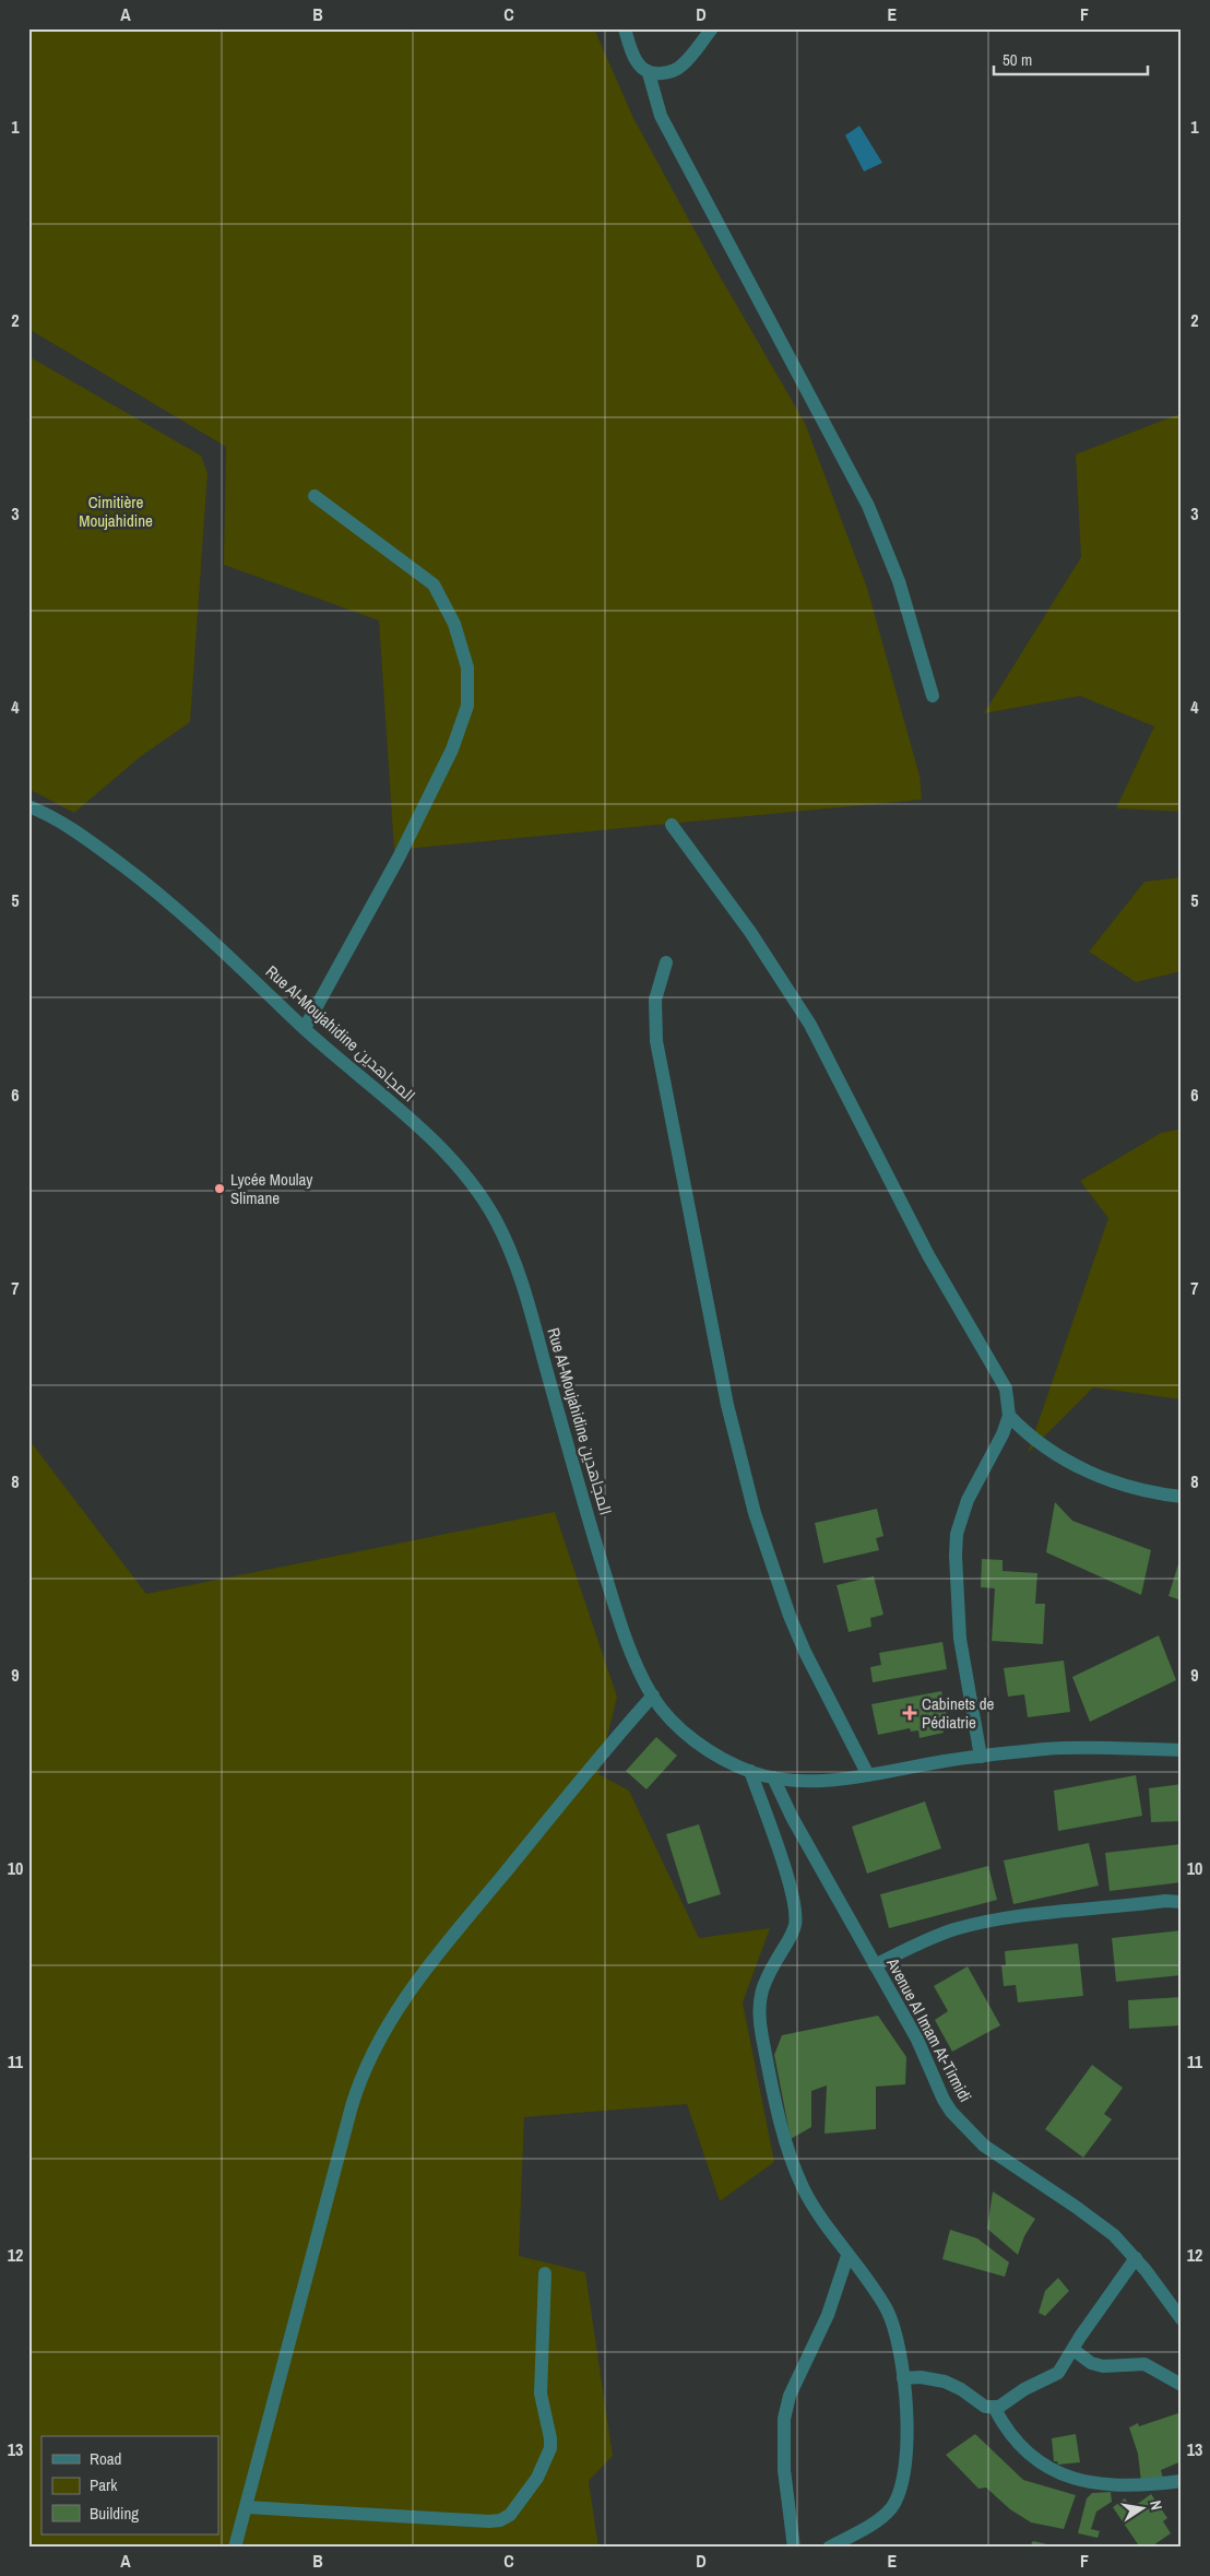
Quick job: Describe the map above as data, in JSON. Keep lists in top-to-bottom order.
{
  "streets": {
    "street": ["Rue Al-Moujahidine المجاهدين", "Avenue Al Imam At-Tirmidi"]
  },
  "crossings": [
    ["Rue Al-Moujahidine المجاهدين", "Avenue Al Imam At-Tirmidi"]
  ],
  "parks": ["Cimitière Moujahidine"],
  "places": {
    "other": ["Lycée Moulay Slimane"],
    "health": ["Cabinets de Pédiatrie"]
  },
  "legend": ["Road", "Park", "Building"],
  "scale_bar": "50 m",
  "north": "right",
  "grid": {
    "columns": [
      "A",
      "B",
      "C",
      "D",
      "E",
      "F"
    ],
    "rows": [
      "1",
      "2",
      "3",
      "4",
      "5",
      "6",
      "7",
      "8",
      "9",
      "10",
      "11",
      "12",
      "13"
    ]
  }
}
